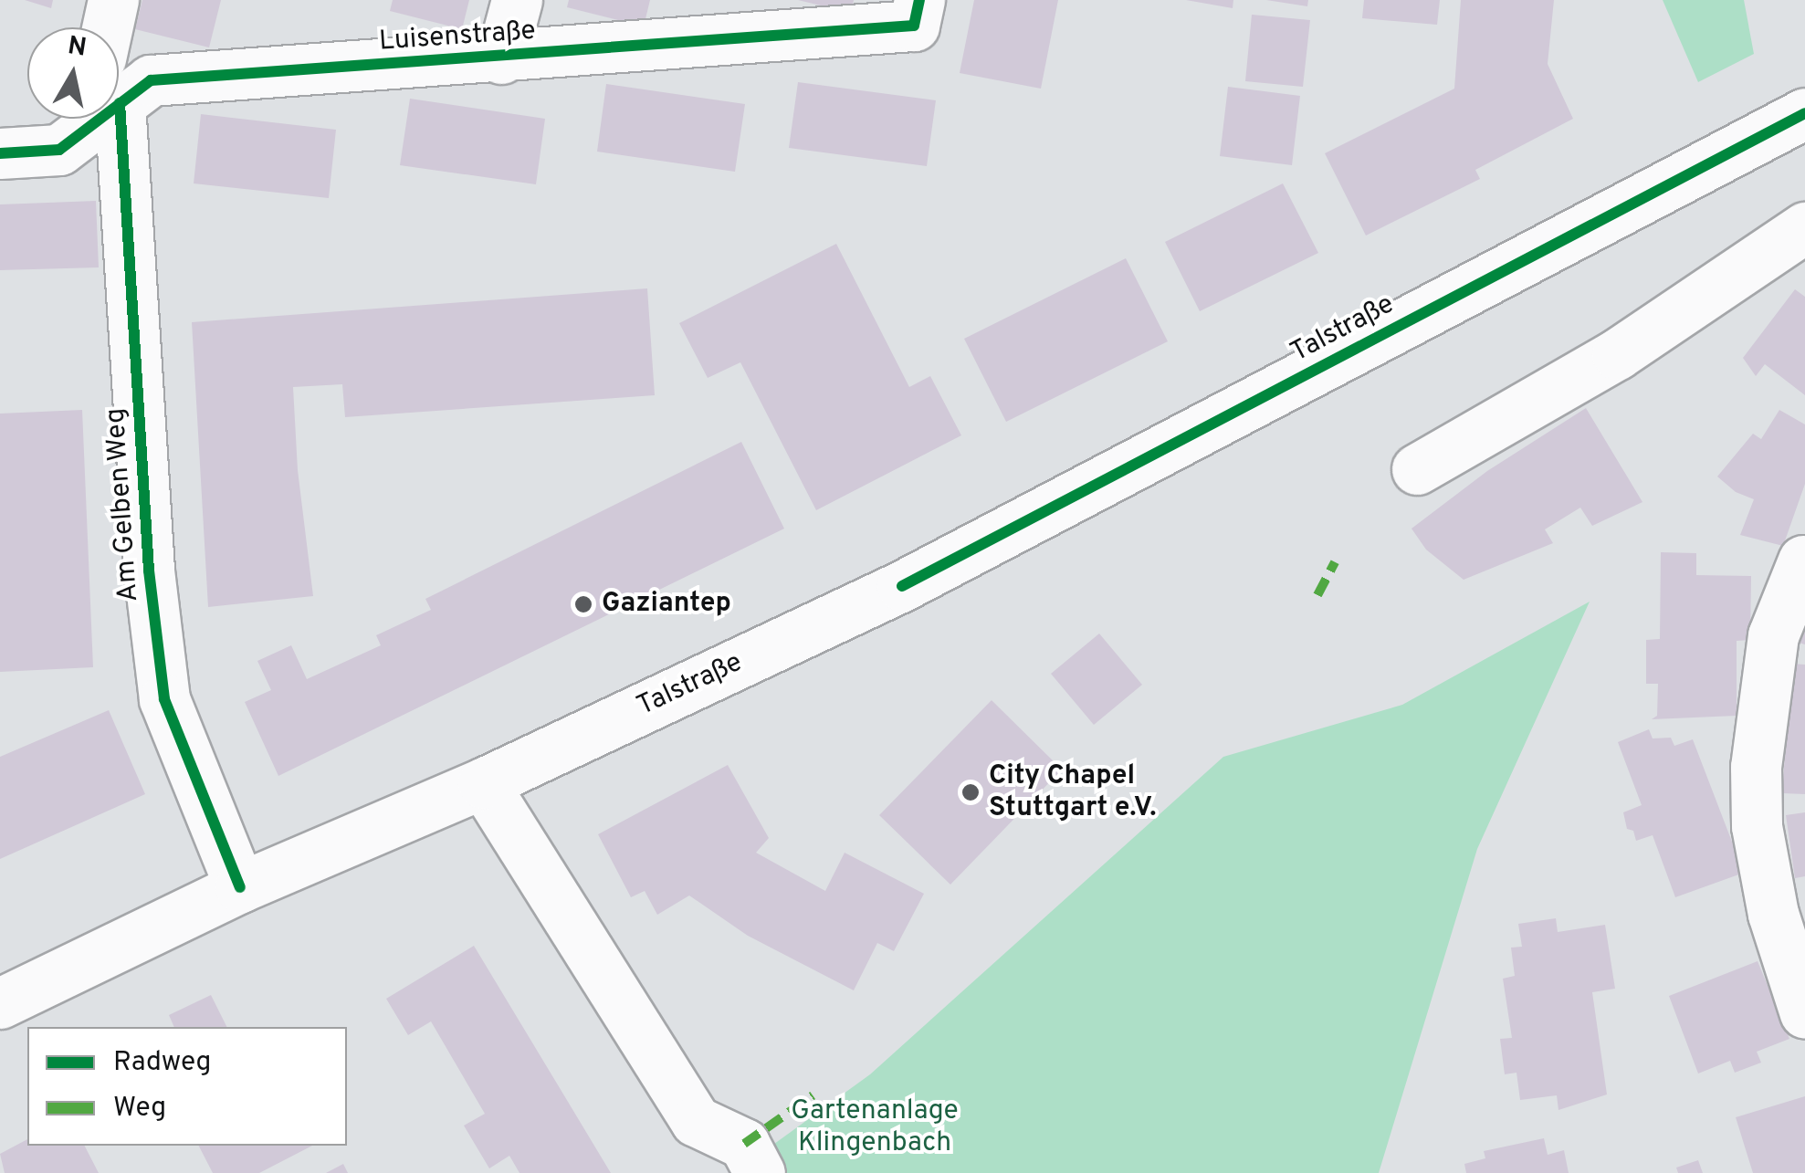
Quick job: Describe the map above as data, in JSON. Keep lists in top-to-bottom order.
{
  "streets": {
    "street": ["Luisenstraße", "Talstraße", "Am Gelben Weg"]
  },
  "crossings": [
    ["Talstraße", "Am Gelben Weg"]
  ],
  "parks": ["Gartenanlage Klingenbach"],
  "places": ["Gaziantep", "City Chapel Stuttgart e.V."],
  "legend": ["Radweg", "Weg"],
  "north": "top"
}
